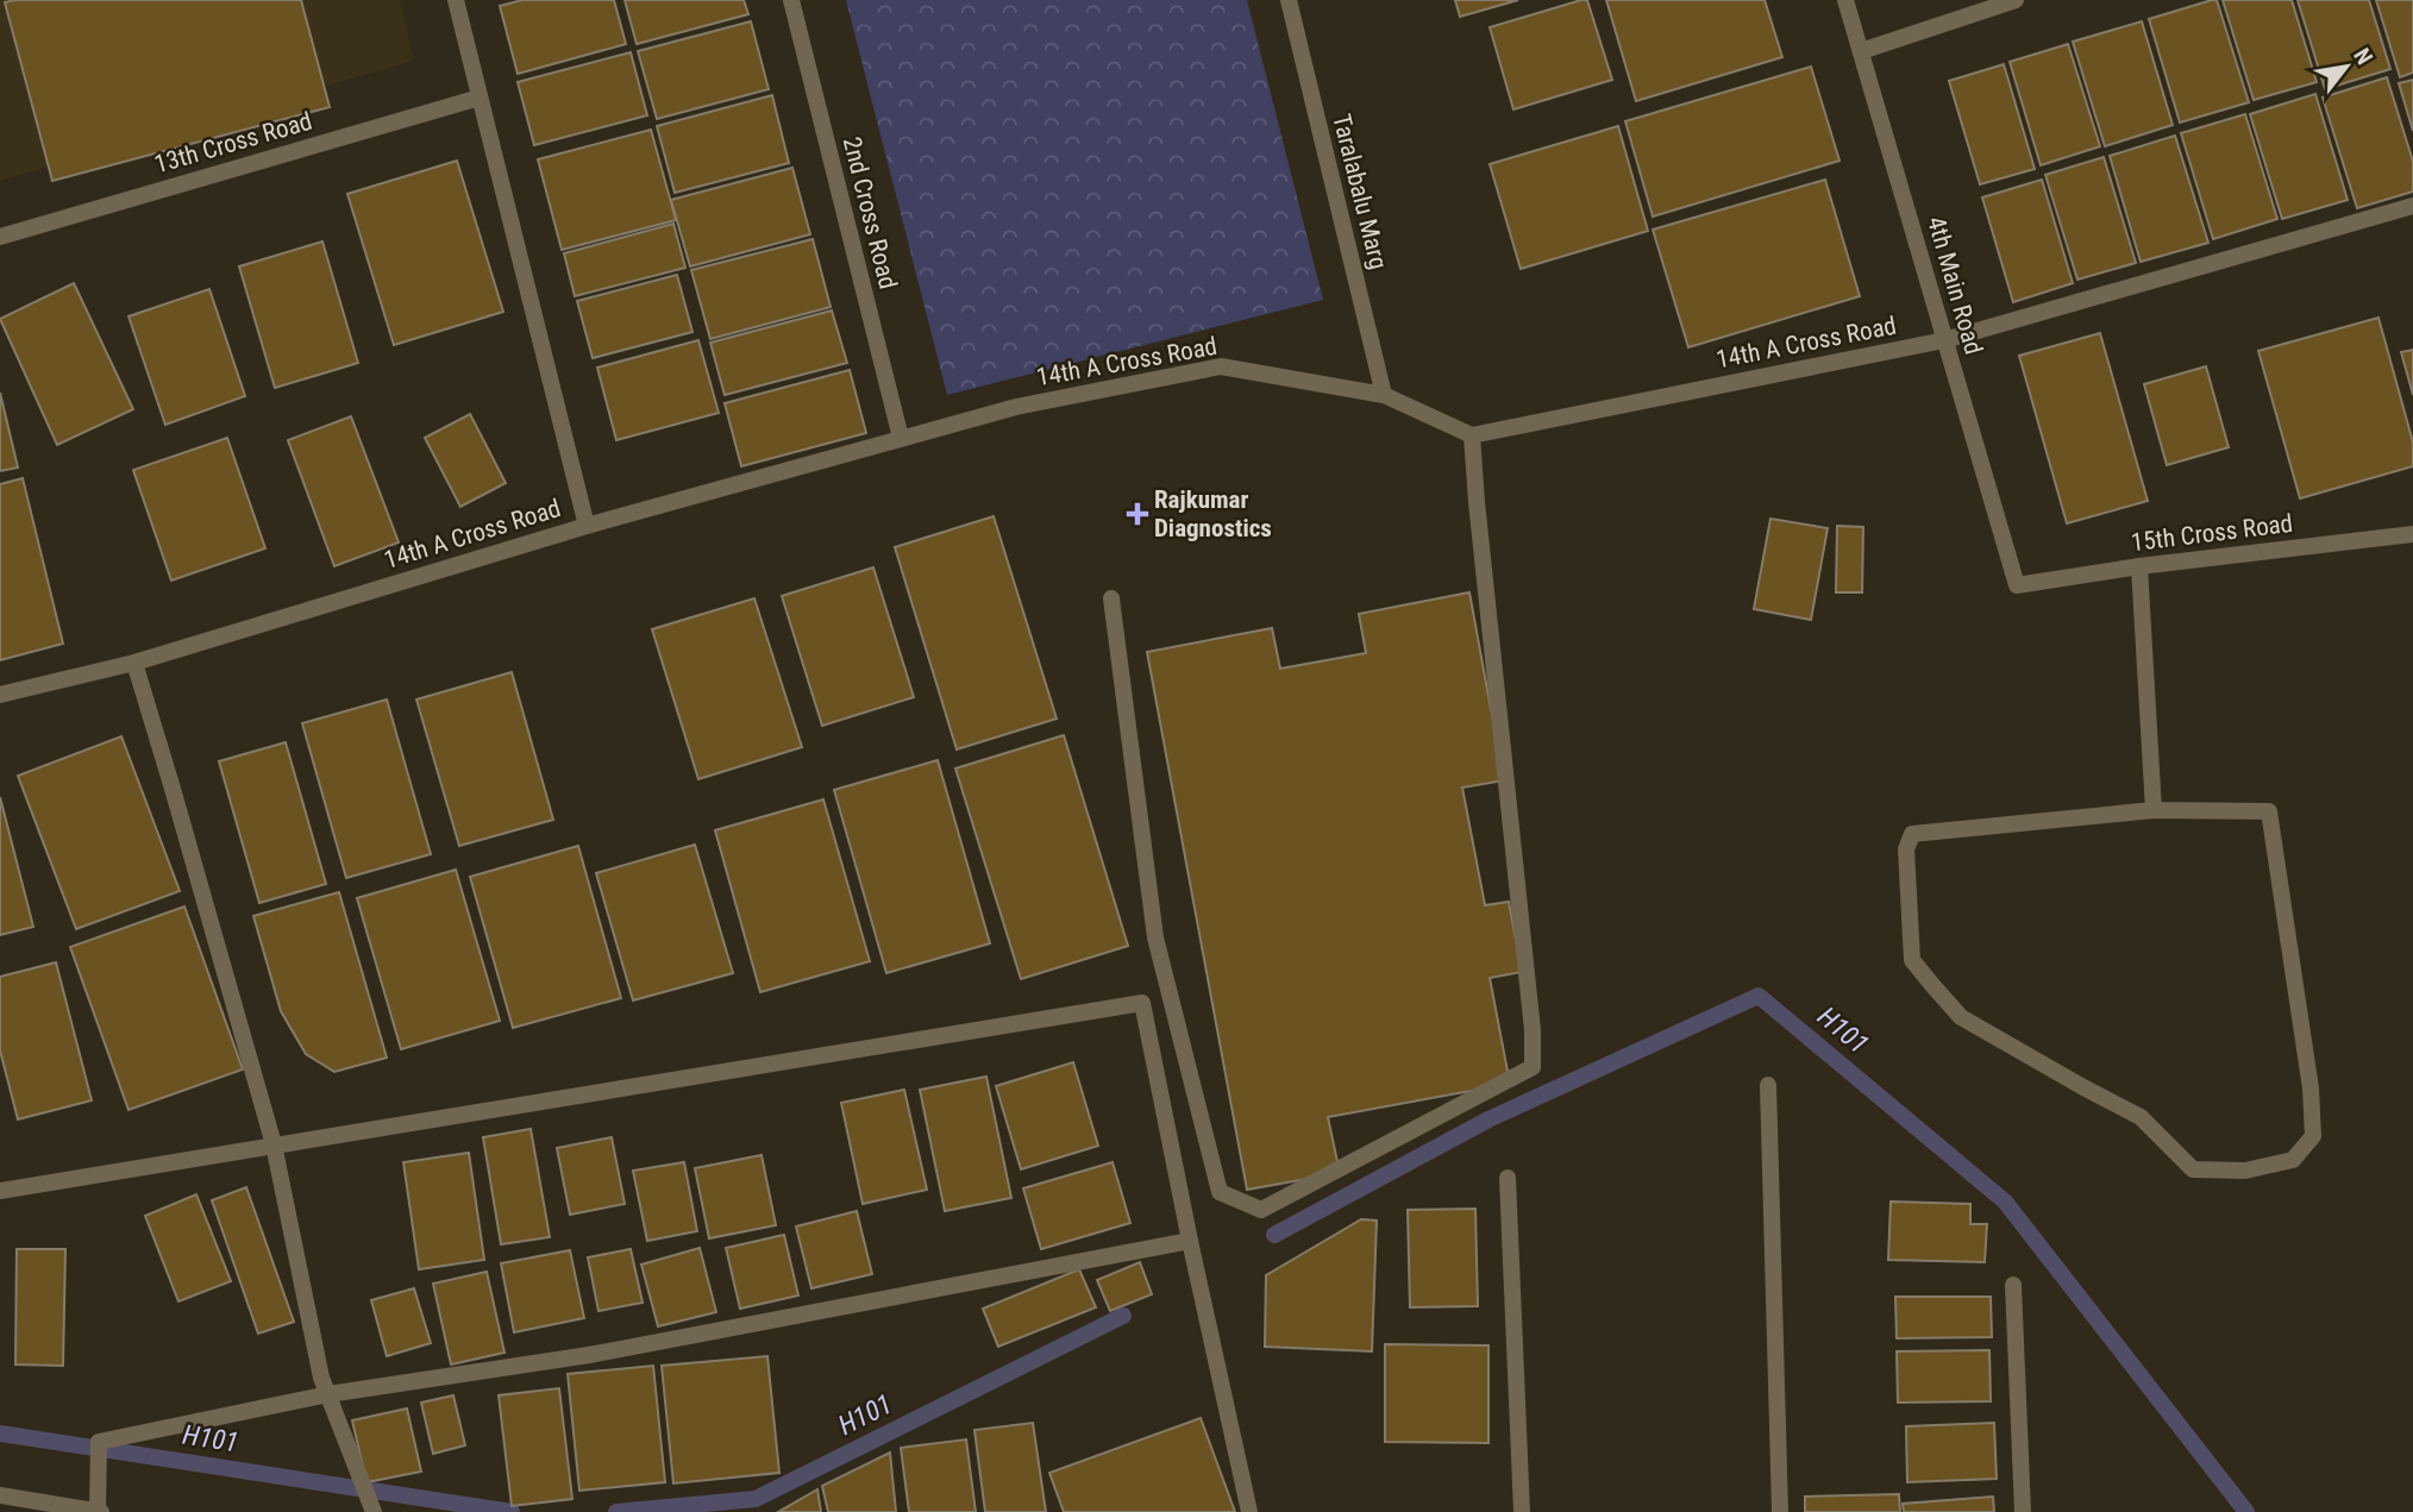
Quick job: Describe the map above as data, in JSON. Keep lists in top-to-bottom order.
{
  "streets": {
    "street": [
      "13th Cross Road",
      "Taralabalu Marg",
      "2nd Cross Road",
      "4th Main Road",
      "14th A Cross Road",
      "15th Cross Road"
    ]
  },
  "crossings": [
    ["Taralabalu Marg", "14th A Cross Road"],
    ["2nd Cross Road", "14th A Cross Road"],
    ["4th Main Road", "14th A Cross Road"],
    ["4th Main Road", "15th Cross Road"]
  ],
  "water": ["H101"],
  "places": {
    "health": ["Rajkumar Diagnostics"]
  },
  "north": "top right"
}
